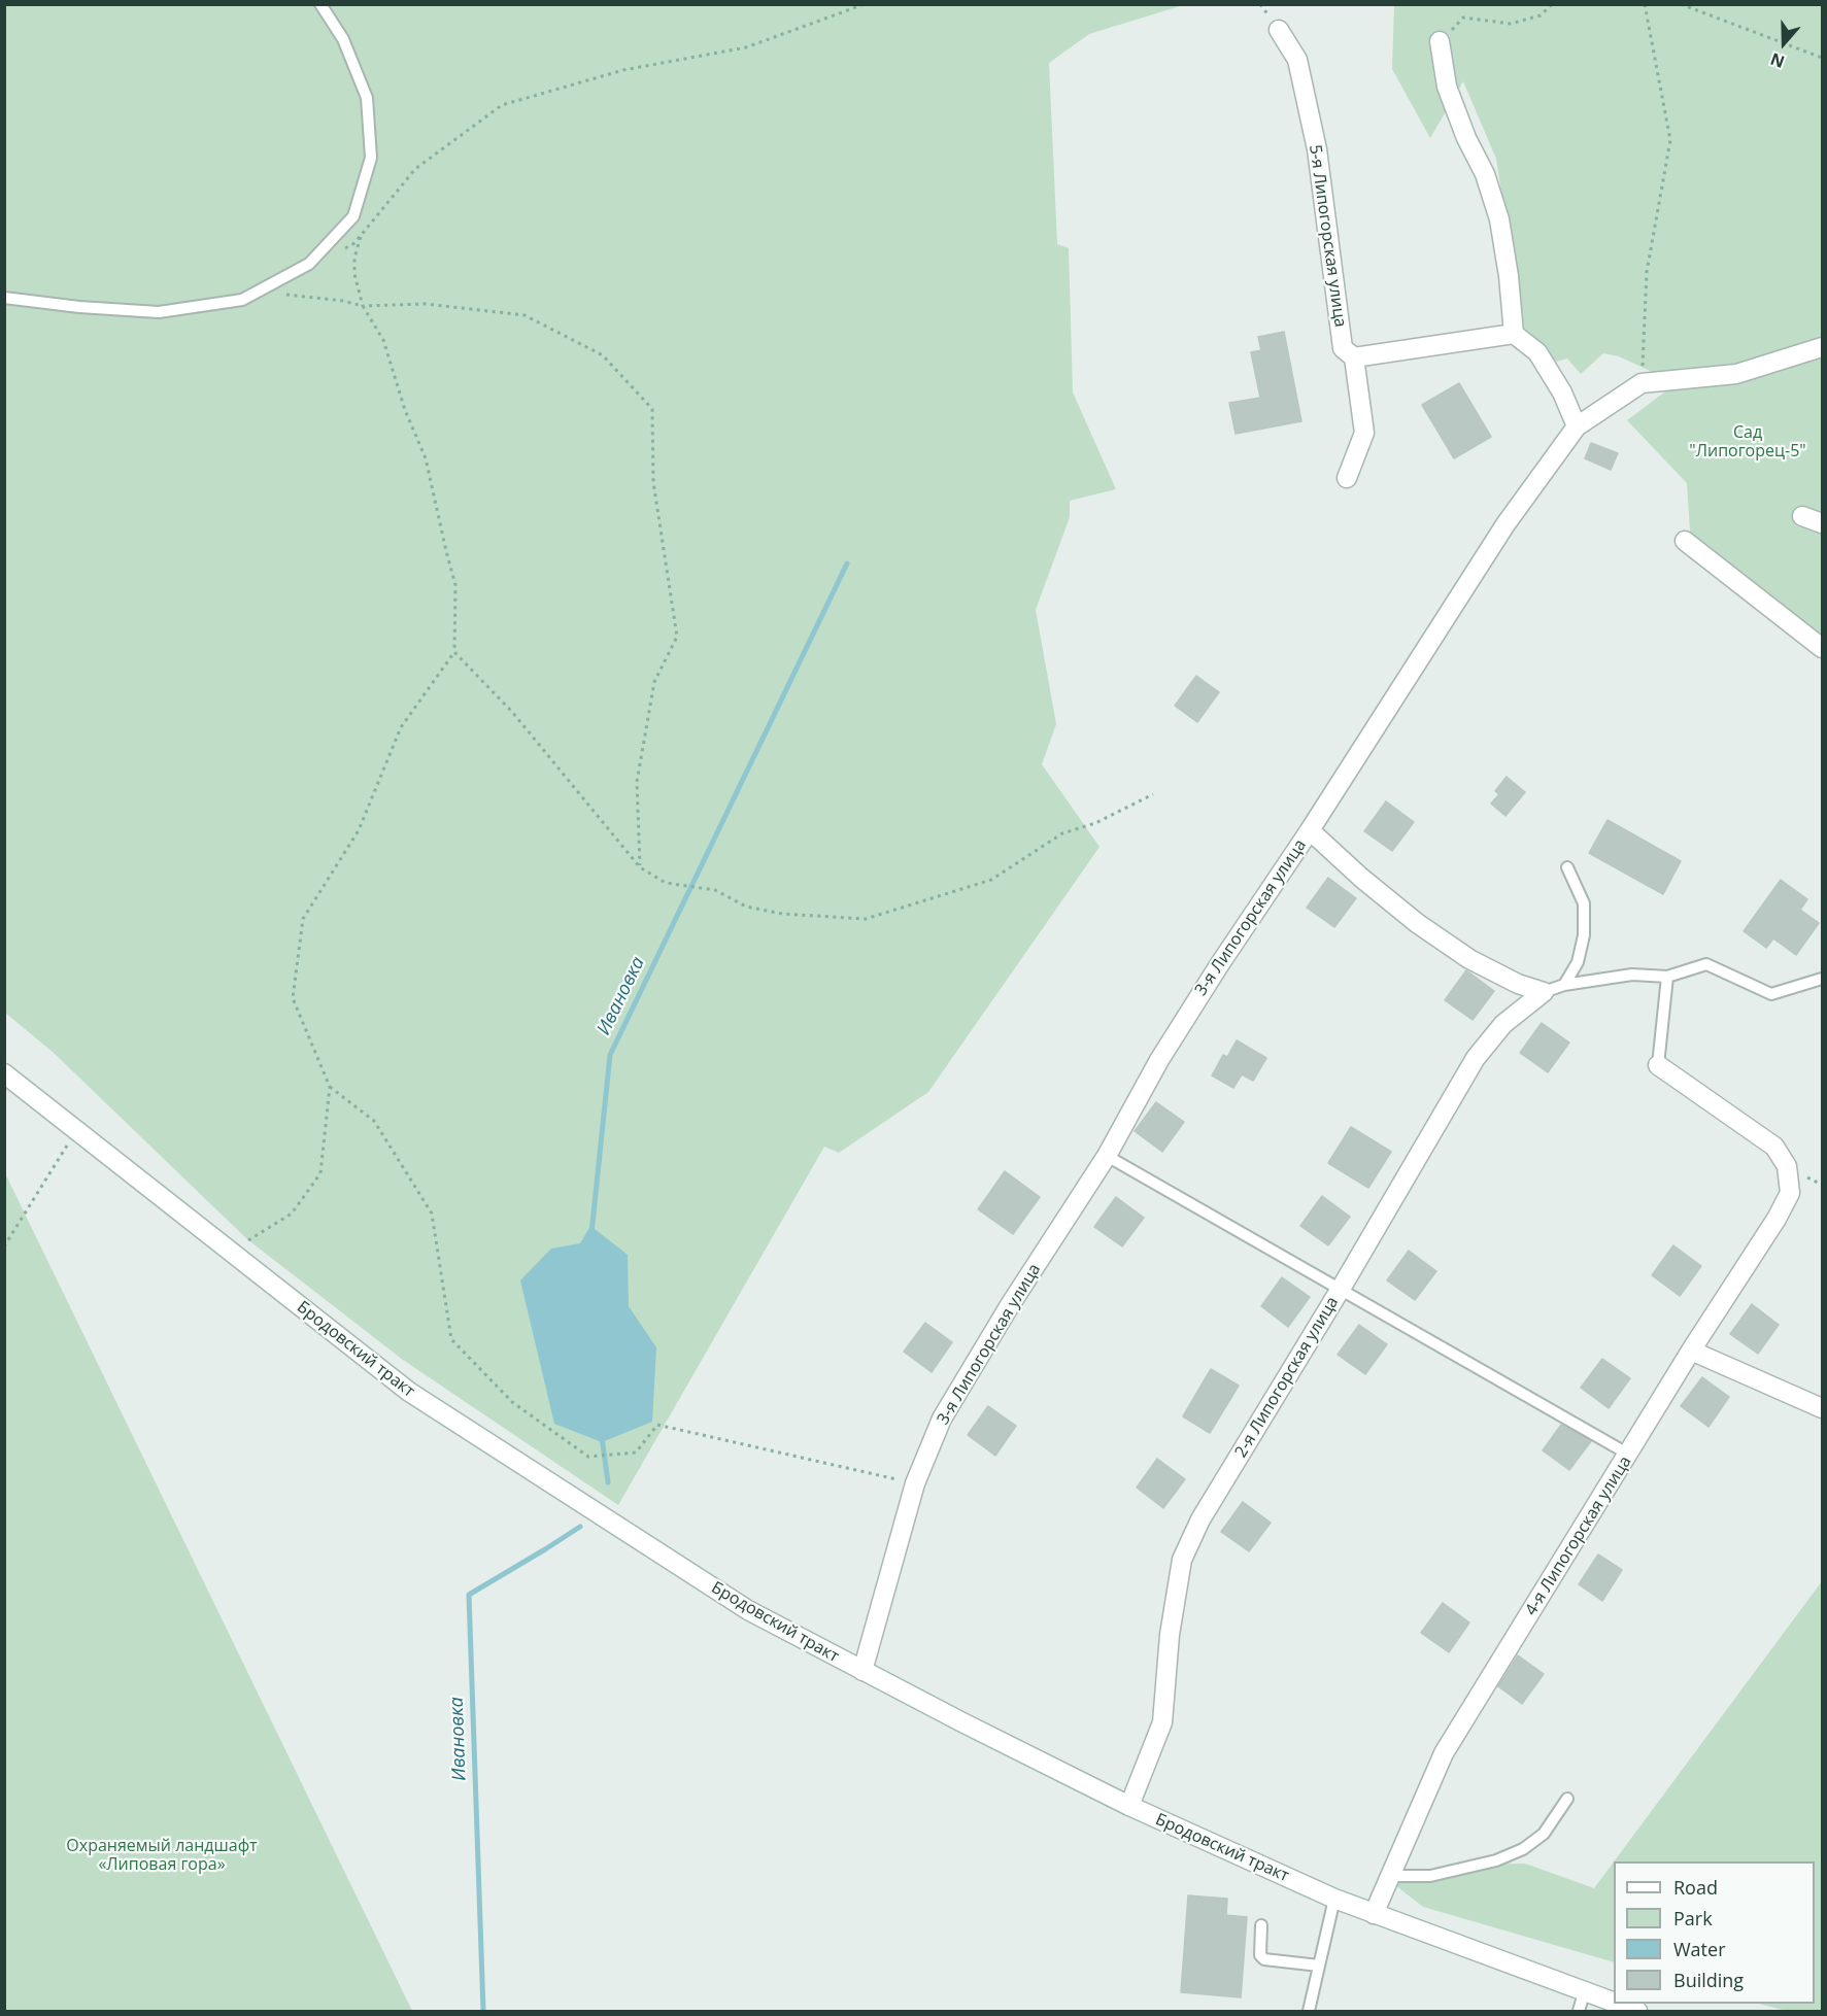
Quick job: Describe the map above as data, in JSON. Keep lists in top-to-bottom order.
{
  "streets": {
    "street": [
      "5-я Липогорская улица",
      "3-я Липогорская улица",
      "Бродовский тракт",
      "2-я Липогорская улица",
      "4-я Липогорская улица"
    ]
  },
  "crossings": [
    ["3-я Липогорская улица", "Бродовский тракт"],
    ["Бродовский тракт", "2-я Липогорская улица"],
    ["Бродовский тракт", "4-я Липогорская улица"]
  ],
  "water": ["Ивановка"],
  "parks": ["Сад \"Липогорец-5\"", "Охраняемый ландшафт «Липовая гора»"],
  "legend": [
    "Road",
    "Park",
    "Water",
    "Building"
  ],
  "north": "bottom"
}
